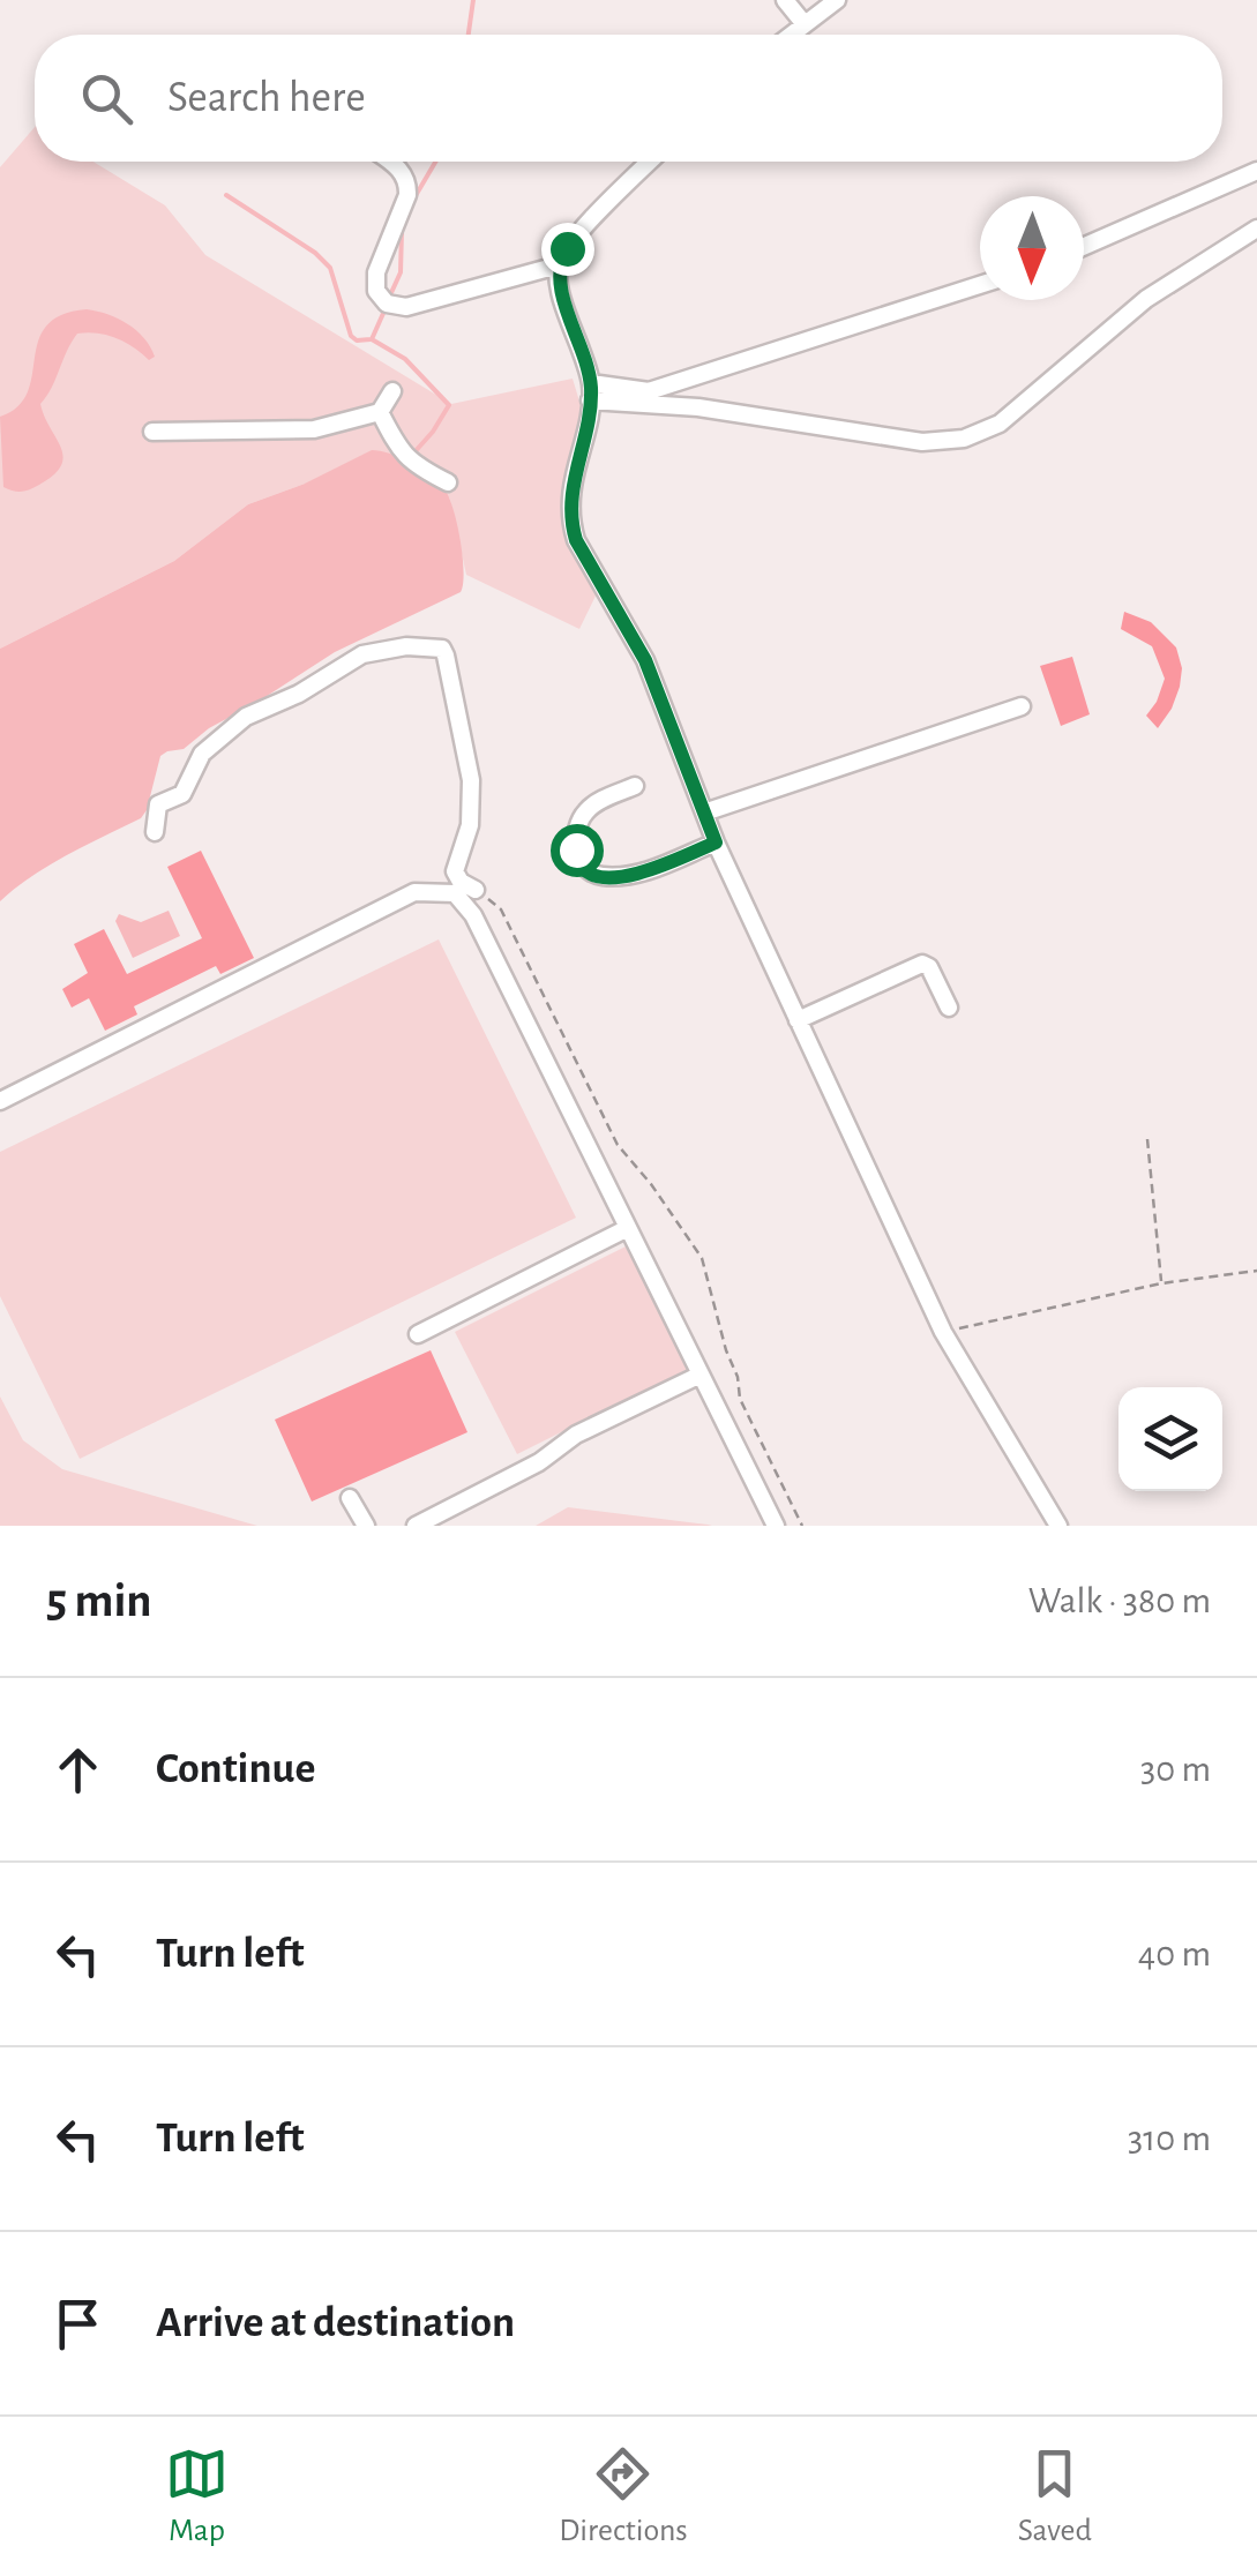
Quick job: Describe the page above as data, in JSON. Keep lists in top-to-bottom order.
{
  "north": "bottom",
  "page": {
    "search": "Search here",
    "heading": ["5 min", "Walk · 380 m"],
    "list": [
      ["Continue", "30 m"],
      ["Turn left", "40 m"],
      ["Turn left", "310 m"],
      "Arrive at destination"
    ],
    "nav": ["Map", "Directions", "Saved"]
  }
}
